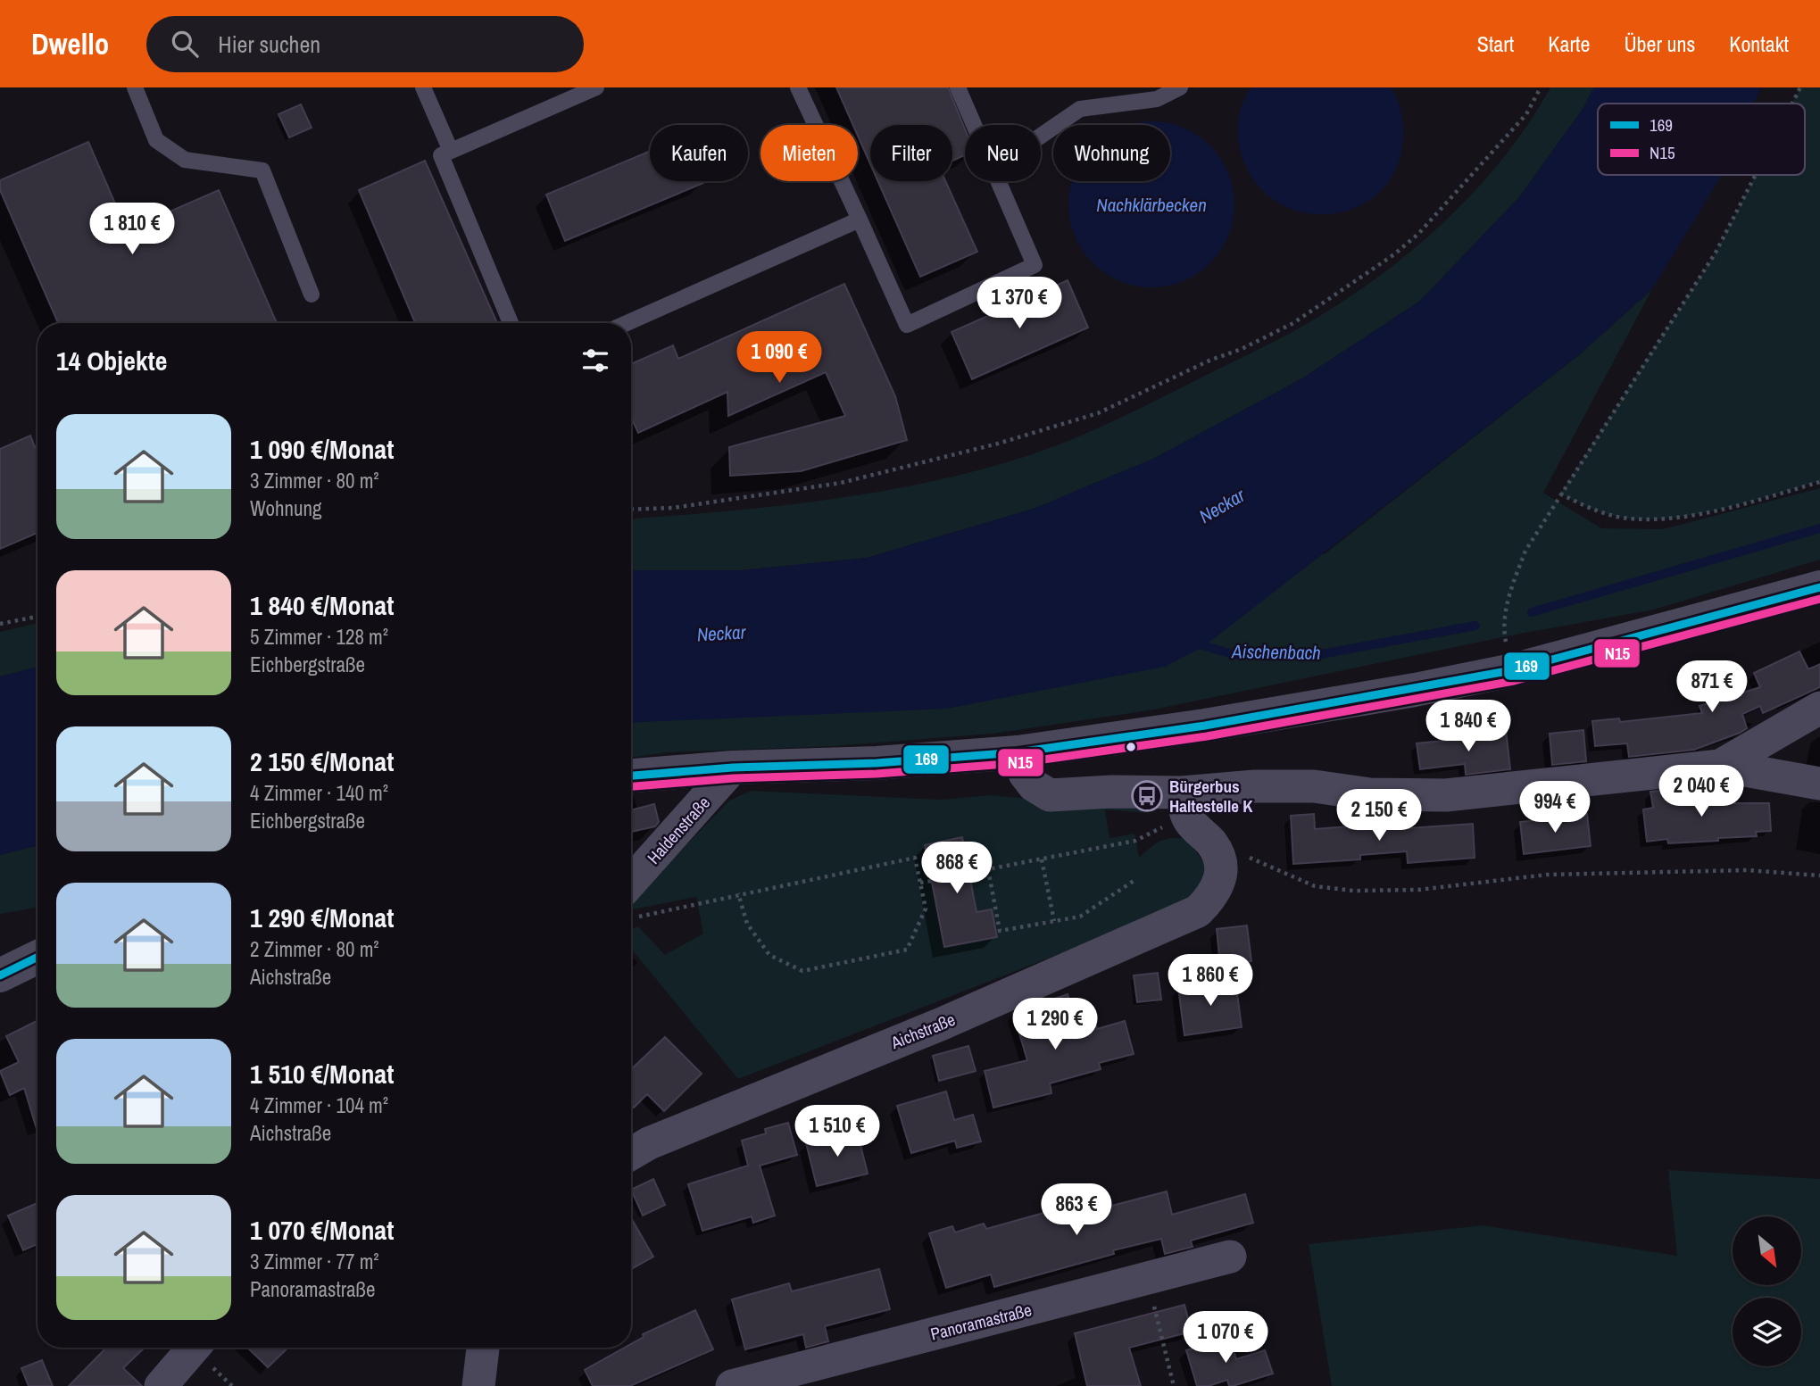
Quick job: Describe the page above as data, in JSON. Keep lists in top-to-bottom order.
{
  "streets": {
    "street": ["Haldenstraße", "Aichstraße", "Panoramastraße"]
  },
  "water": ["Nachklärbecken", "Neckar", "Aischenbach"],
  "places": {
    "bus stop": ["Bürgerbus Haltestelle K"]
  },
  "lines": ["transit line 169", "transit line N15"],
  "legend": ["169", "N15"],
  "north": "bottom right",
  "page": {
    "header": "Dwello",
    "search": "Hier suchen",
    "nav": [
      "Start",
      "Karte",
      "Über uns",
      "Kontakt"
    ],
    "chip": [
      "Kaufen",
      "Mieten",
      "Filter",
      "Neu",
      "Wohnung"
    ],
    "price": [
      "1 810 €",
      "1 370 €",
      "1 090 €",
      "871 €",
      "1 840 €",
      "2 040 €",
      "994 €",
      "2 150 €",
      "868 €",
      "1 860 €",
      "1 290 €",
      "1 510 €",
      "863 €",
      "1 070 €"
    ],
    "heading": "14 Objekte",
    "list": [
      {
        "name": "1 090 €/Monat",
        "note": "3 Zimmer · 80 m² · Wohnung"
      },
      {
        "name": "1 840 €/Monat",
        "note": "5 Zimmer · 128 m² · Eichbergstraße"
      },
      {
        "name": "2 150 €/Monat",
        "note": "4 Zimmer · 140 m² · Eichbergstraße"
      },
      {
        "name": "1 290 €/Monat",
        "note": "2 Zimmer · 80 m² · Aichstraße"
      },
      {
        "name": "1 510 €/Monat",
        "note": "4 Zimmer · 104 m² · Aichstraße"
      },
      {
        "name": "1 070 €/Monat",
        "note": "3 Zimmer · 77 m² · Panoramastraße"
      }
    ]
  }
}
